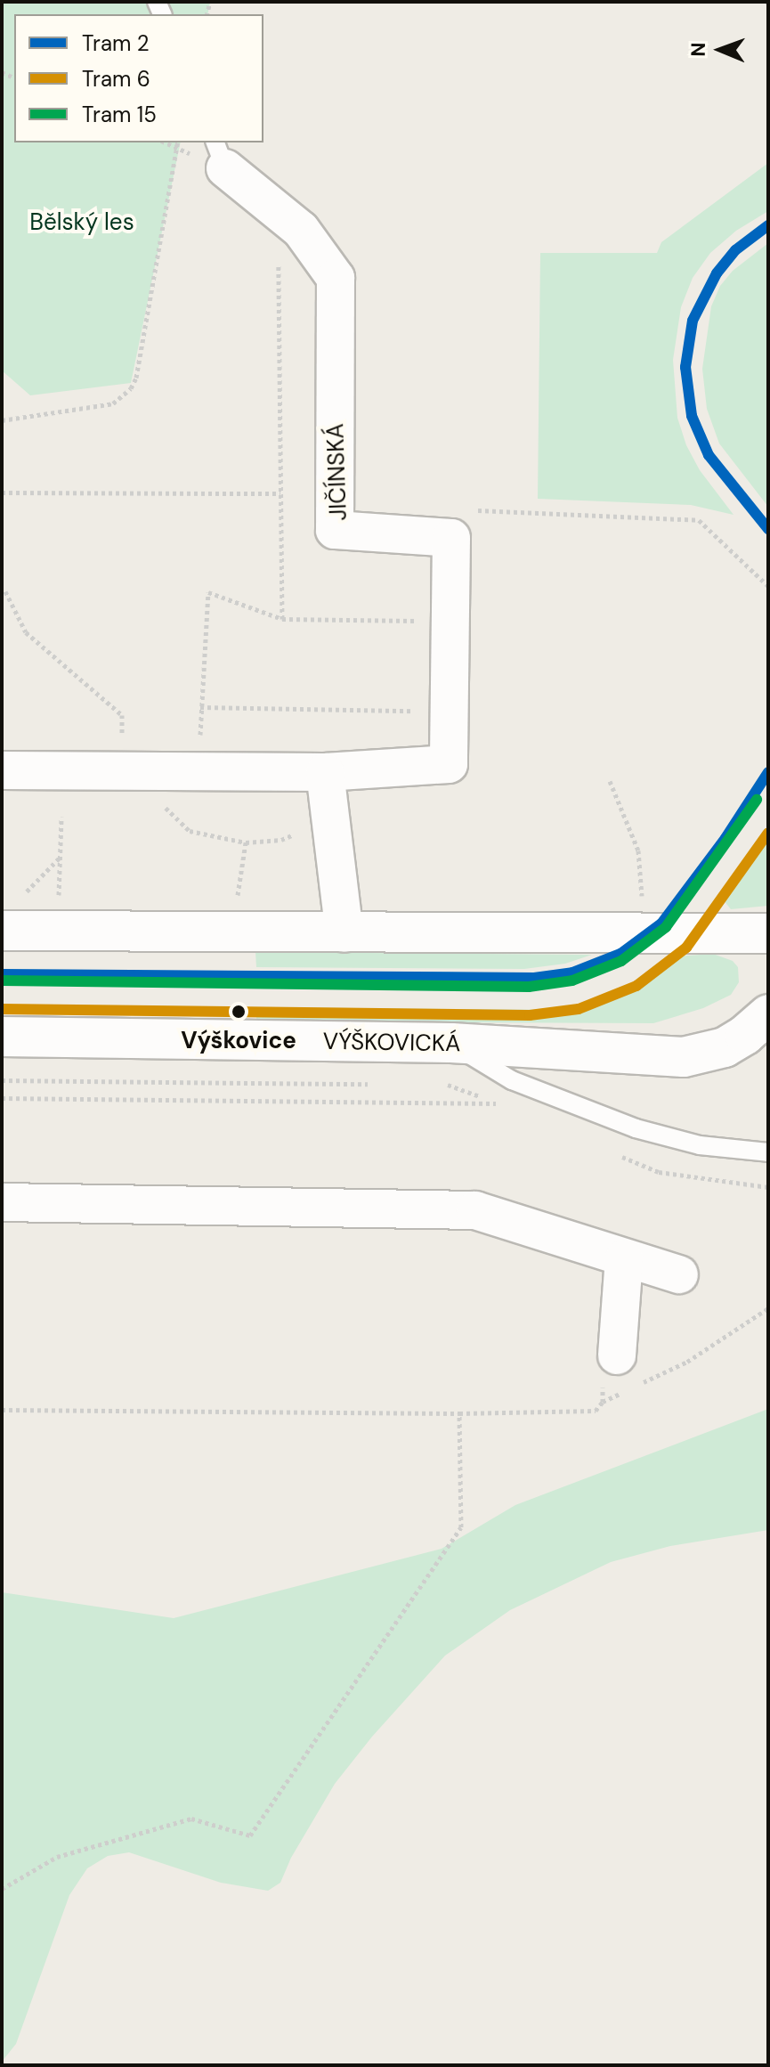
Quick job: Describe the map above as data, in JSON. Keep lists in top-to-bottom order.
{
  "streets": {
    "street": ["JIČÍNSKÁ", "VÝŠKOVICKÁ"]
  },
  "parks": ["Bělský les"],
  "places": ["Výškovice"],
  "lines": ["tram line 2", "tram line 15", "tram line 6"],
  "legend": ["Tram 2", "Tram 6", "Tram 15"],
  "north": "left"
}
